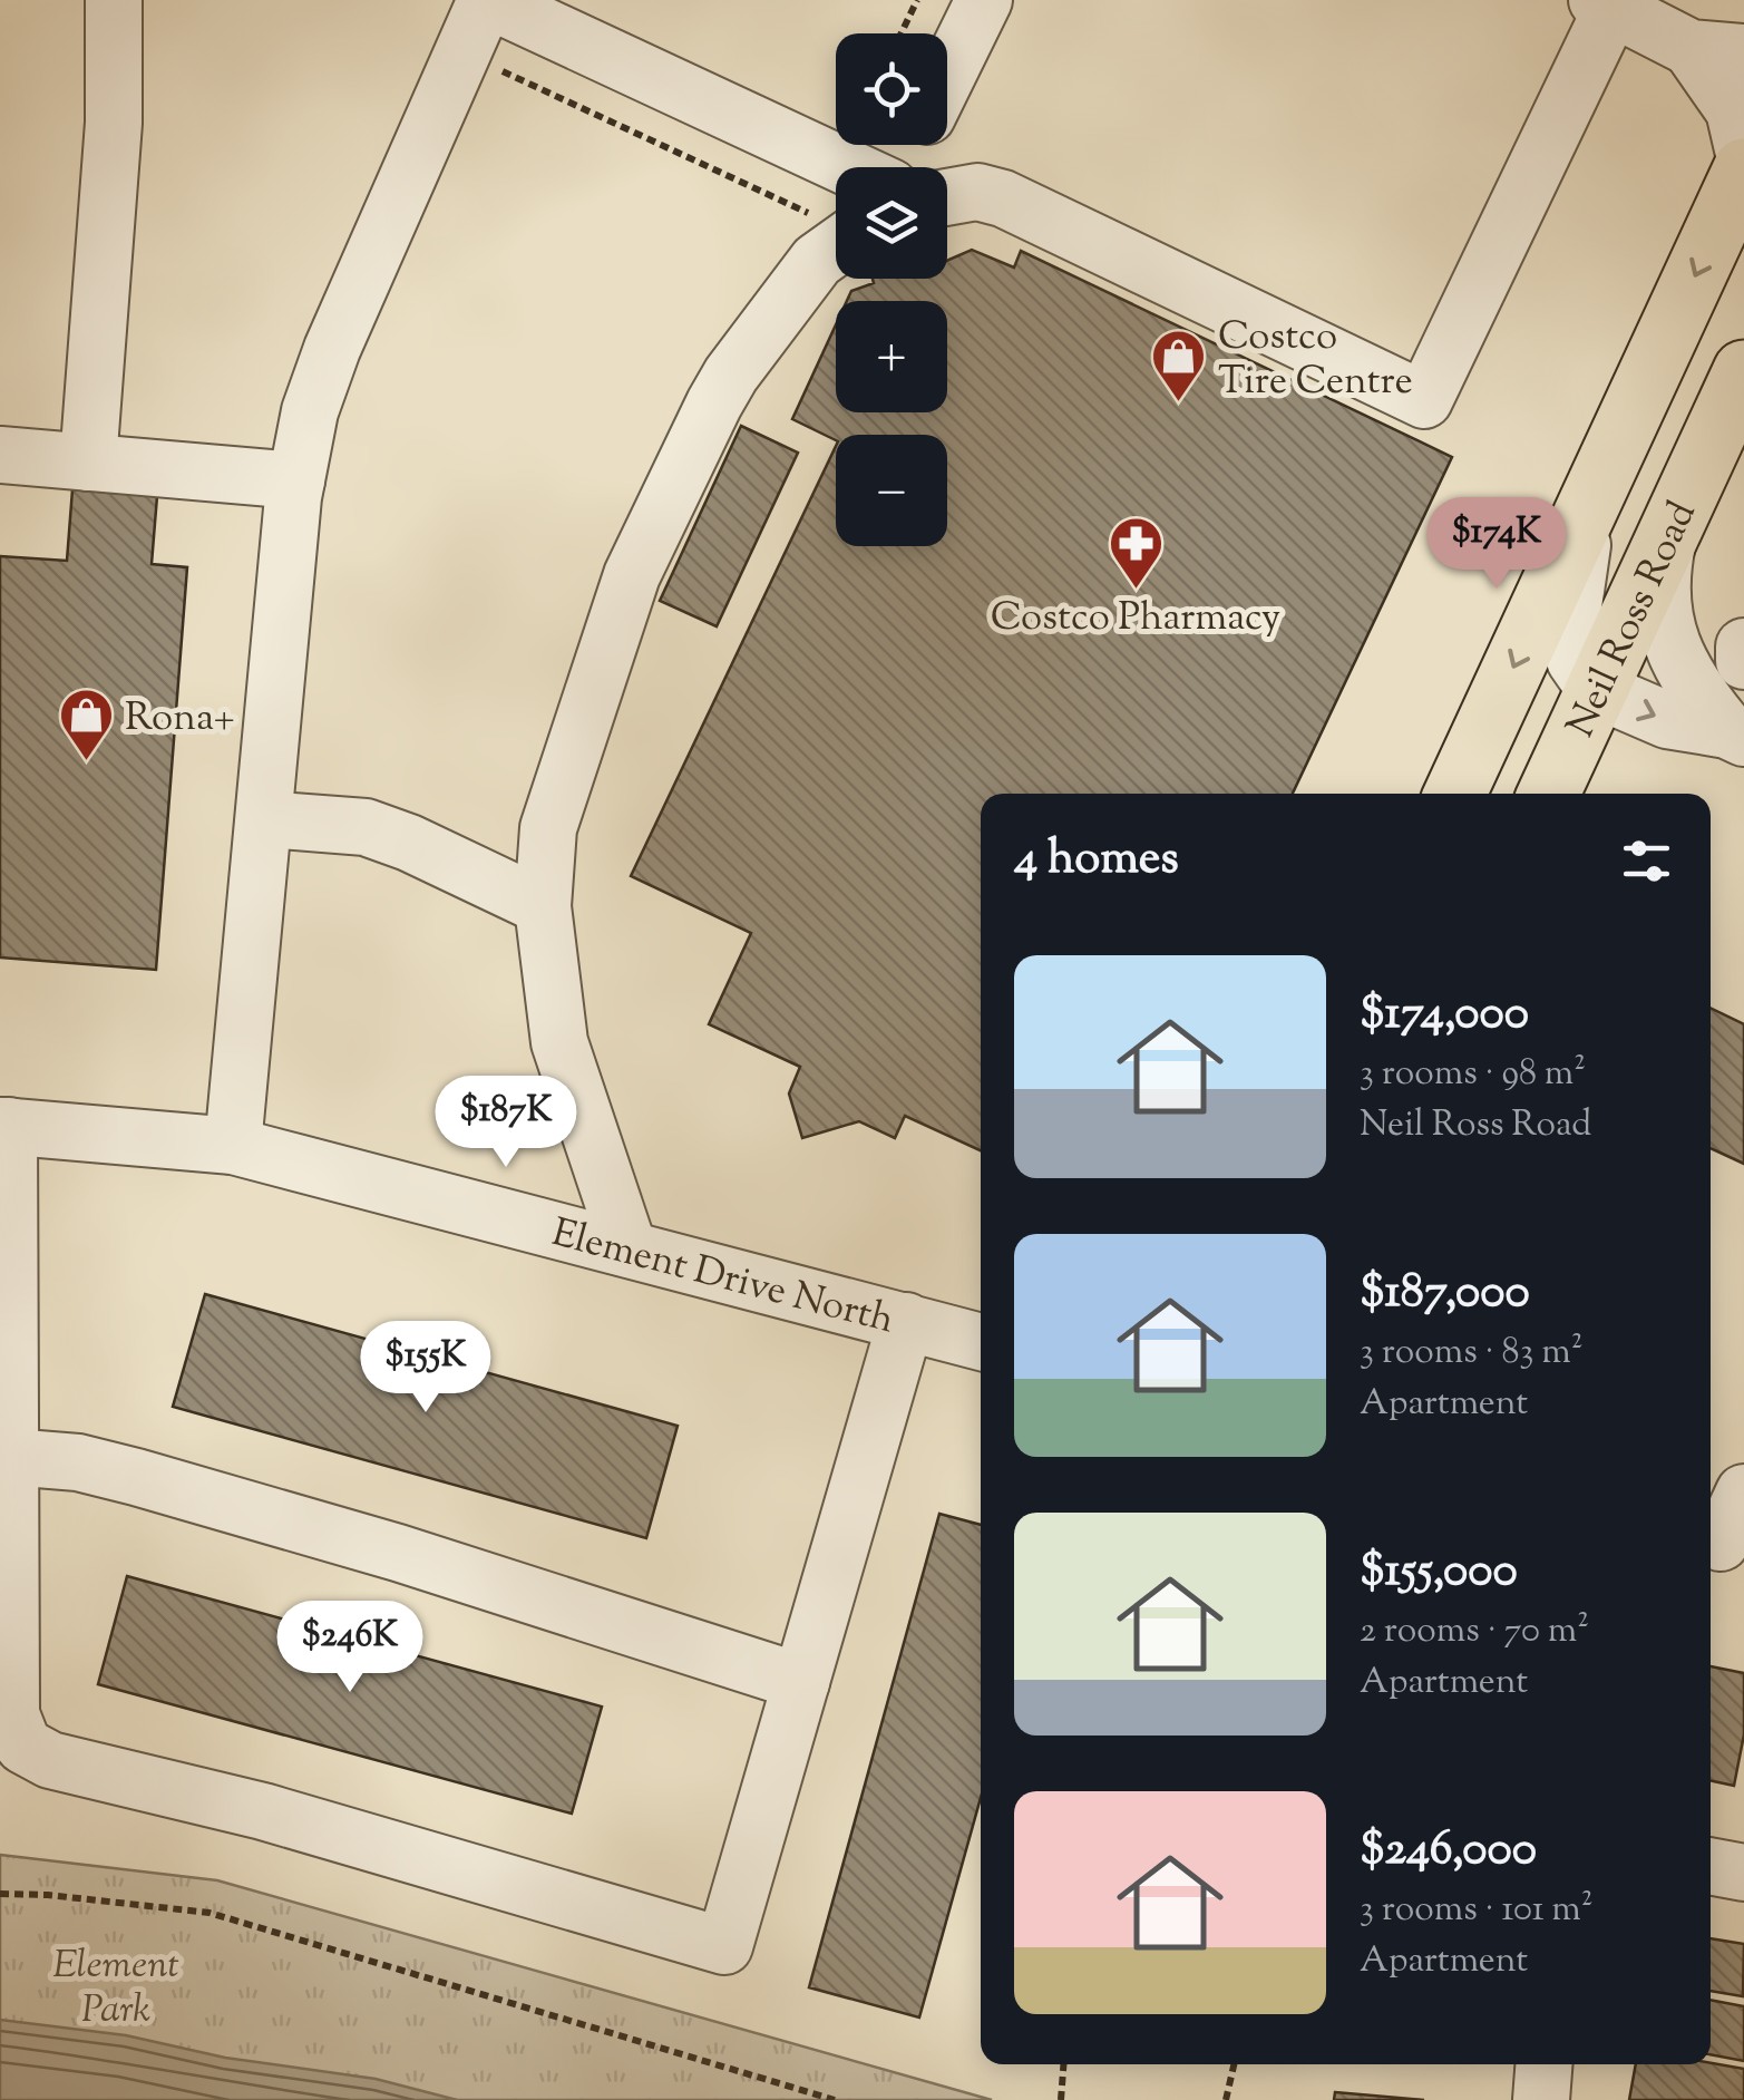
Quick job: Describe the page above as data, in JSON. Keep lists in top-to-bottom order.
{
  "streets": {
    "main road": ["Neil Ross Road"],
    "street": ["Element Drive North"]
  },
  "parks": ["Element Park"],
  "places": {
    "shop": ["Costco Tire Centre", "Rona+"],
    "pharmacy": ["Costco Pharmacy"]
  },
  "page": {
    "map_buttons": ["+", "−"],
    "price": [
      "$174K",
      "$187K",
      "$155K",
      "$246K"
    ],
    "heading": "4 homes",
    "list": [
      {
        "name": "$174,000",
        "note": "3 rooms · 98 m² · Neil Ross Road"
      },
      {
        "name": "$187,000",
        "note": "3 rooms · 83 m² · Apartment"
      },
      {
        "name": "$155,000",
        "note": "2 rooms · 70 m² · Apartment"
      },
      {
        "name": "$246,000",
        "note": "3 rooms · 101 m² · Apartment"
      }
    ]
  }
}
